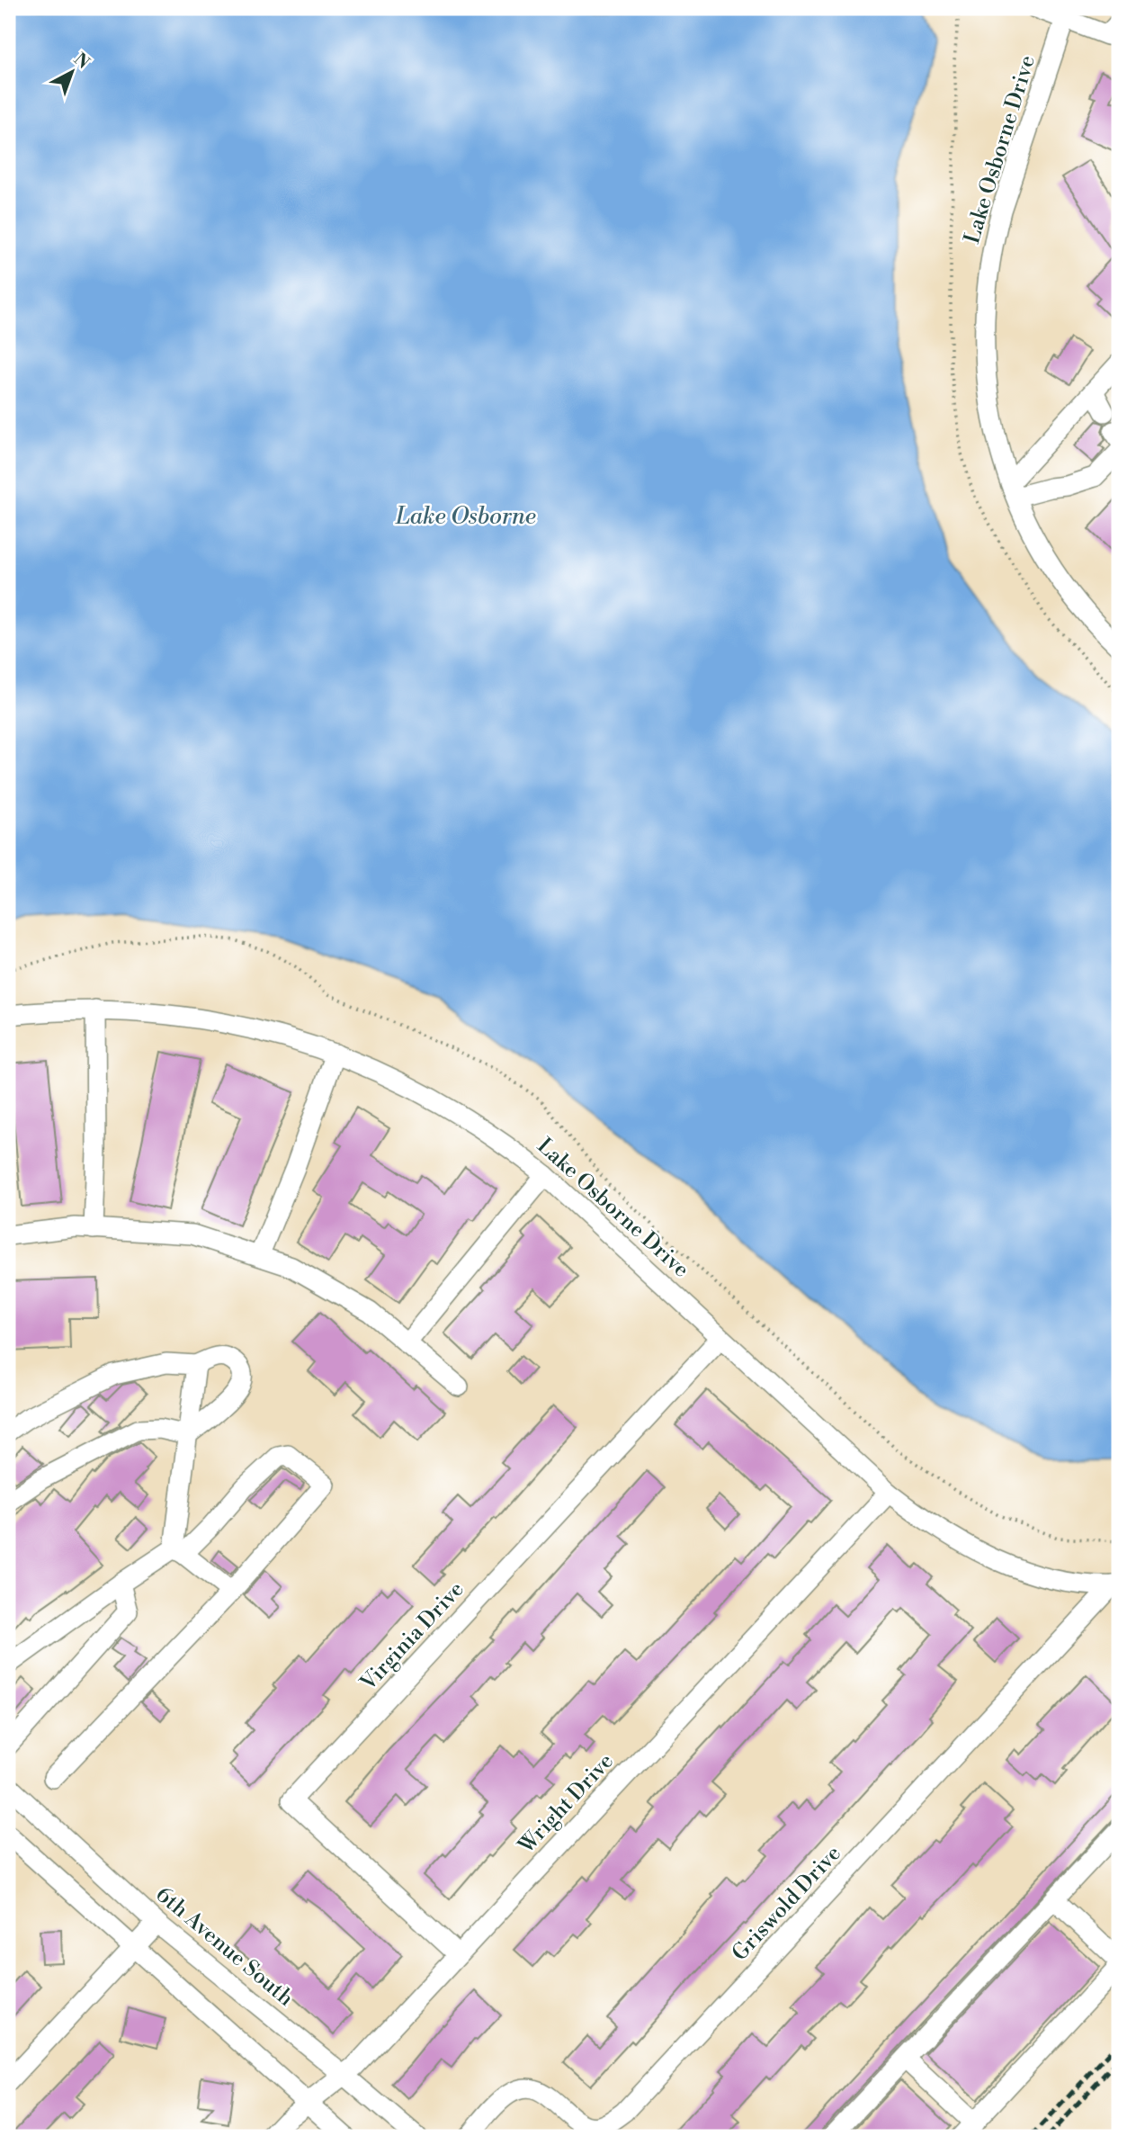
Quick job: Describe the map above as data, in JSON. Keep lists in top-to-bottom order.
{
  "streets": {
    "street": [
      "Lake Osborne Drive",
      "Virginia Drive",
      "Wright Drive",
      "Griswold Drive",
      "6th Avenue South"
    ]
  },
  "crossings": [
    ["Lake Osborne Drive", "Virginia Drive"],
    ["Lake Osborne Drive", "Wright Drive"],
    ["Lake Osborne Drive", "Griswold Drive"],
    ["Virginia Drive", "Wright Drive"],
    ["Wright Drive", "6th Avenue South"]
  ],
  "water": ["Lake Osborne"],
  "north": "top right"
}
